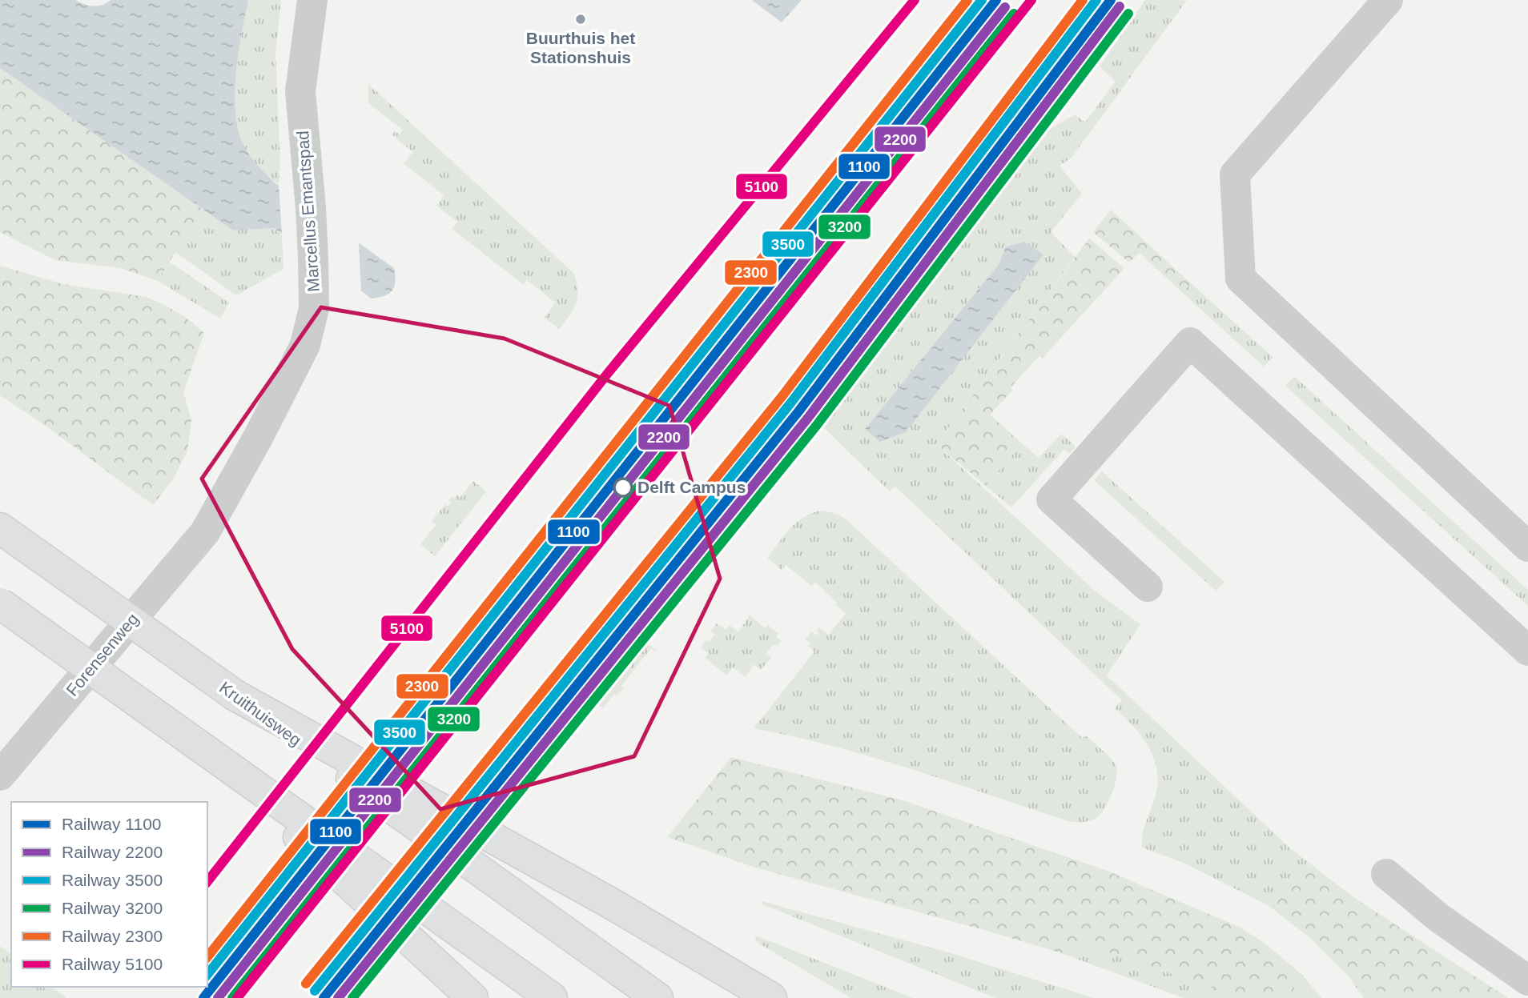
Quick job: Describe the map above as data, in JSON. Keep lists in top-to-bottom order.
{
  "streets": {
    "highway": ["Kruithuisweg"],
    "lane": ["Marcellus Emantspad", "Forensenweg"]
  },
  "crossings": [
    ["Marcellus Emantspad", "Forensenweg"]
  ],
  "places": ["Buurthuis het Stationshuis", "Delft Campus"],
  "lines": [
    "rail line 1100",
    "rail line 3500",
    "rail line 2300",
    "rail line 5100",
    "rail line 2200",
    "rail line 3200"
  ],
  "legend": [
    "Railway 1100",
    "Railway 2200",
    "Railway 3500",
    "Railway 3200",
    "Railway 2300",
    "Railway 5100"
  ]
}
